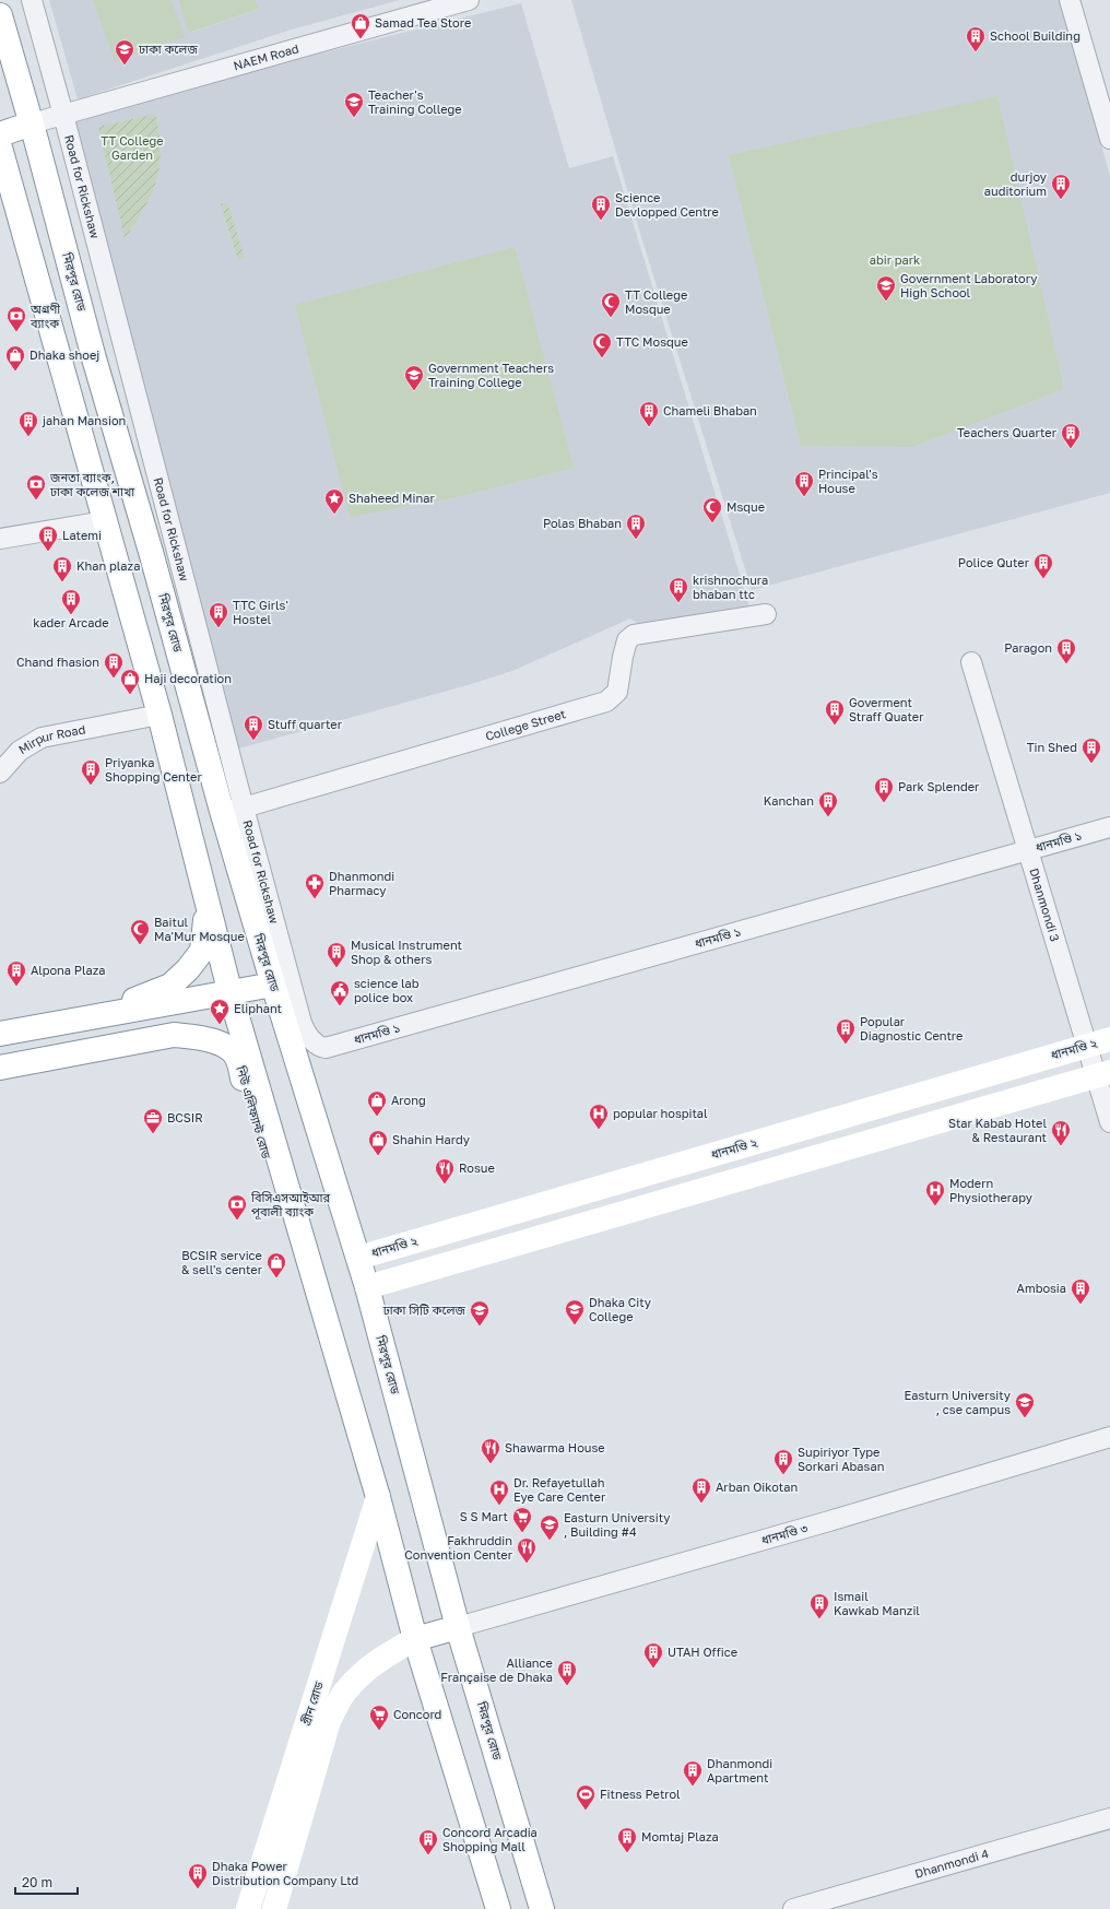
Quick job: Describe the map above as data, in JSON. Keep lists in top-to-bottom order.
{
  "streets": {
    "main road": [
      "মিরপুর রোড",
      "ধানমণ্ডি ২",
      "নিউ এলিফ্যান্ট রোড",
      "গ্রীন রোড"
    ],
    "street": [
      "NAEM Road",
      "Road for Rickshaw",
      "College Street",
      "Mirpur Road",
      "ধানমণ্ডি ১",
      "Dhanmondi 3",
      "ধানমণ্ডি ৩",
      "Dhanmondi 4"
    ]
  },
  "crossings": [
    ["NAEM Road", "Road for Rickshaw"],
    ["NAEM Road", "মিরপুর রোড"],
    ["Road for Rickshaw", "মিরপুর রোড"],
    ["Road for Rickshaw", "College Street"],
    ["Road for Rickshaw", "ধানমণ্ডি ১"],
    ["মিরপুর রোড", "College Street"],
    ["মিরপুর রোড", "ধানমণ্ডি ২"],
    ["মিরপুর রোড", "ধানমণ্ডি ৩"],
    ["মিরপুর রোড", "গ্রীন রোড"],
    ["ধানমণ্ডি ১", "Dhanmondi 3"],
    ["Dhanmondi 3", "ধানমণ্ডি ২"],
    ["ধানমণ্ডি ৩", "গ্রীন রোড"]
  ],
  "parks": ["TT College Garden", "abir park"],
  "places": {
    "shop": [
      "Samad Tea Store",
      "Dhaka shoej",
      "Haji decoration",
      "Arong",
      "Shahin Hardy",
      "BCSIR service & sell's center"
    ],
    "building": [
      "School Building",
      "durjoy auditorium",
      "Science Devlopped Centre",
      "Chameli Bhaban",
      "jahan Mansion",
      "Teachers Quarter",
      "Principal's House",
      "Polas Bhaban",
      "Latemi",
      "Police Quter",
      "Khan plaza",
      "krishnochura bhaban ttc",
      "kader Arcade",
      "TTC Girls' Hostel",
      "Paragon",
      "Chand fhasion",
      "Goverment Straff Quater",
      "Stuff quarter",
      "Tin Shed",
      "Priyanka Shopping Center",
      "Park Splender",
      "Kanchan",
      "Musical Instrument Shop & others",
      "Alpona Plaza",
      "Popular Diagnostic Centre",
      "Ambosia",
      "Supiriyor Type Sorkari Abasan",
      "Arban Oikotan",
      "Ismail Kawkab Manzil",
      "UTAH Office",
      "Alliance Française de Dhaka",
      "Dhanmondi Apartment",
      "Momtaj Plaza",
      "Concord Arcadia Shopping Mall",
      "Dhaka Power Distribution Company Ltd"
    ],
    "school or university": [
      "ঢাকা কলেজ",
      "Teacher's Training College",
      "Government Laboratory High School",
      "Government Teachers Training College",
      "Dhaka City College",
      "ঢাকা সিটি কলেজ",
      "Easturn University , cse campus",
      "Easturn University , Building #4"
    ],
    "mosque": [
      "TT College Mosque",
      "TTC Mosque",
      "Msque",
      "Baitul Ma'Mur Mosque"
    ],
    "bank": ["অগ্রণী ব্যাংক", "জনতা ব্যাংক, ঢাকা কলেজ শাখা", "বিসিএসআইআর পূবালী ব্যাংক"],
    "place": ["Shaheed Minar", "Eliphant"],
    "pharmacy": ["Dhanmondi Pharmacy"],
    "public building": ["science lab police box"],
    "hospital": ["popular hospital", "Modern Physiotherapy", "Dr. Refayetullah Eye Care Center"],
    "office": ["BCSIR"],
    "restaurant": [
      "Star Kabab Hotel & Restaurant",
      "Rosue",
      "Shawarma House",
      "Fakhruddin Convention Center"
    ],
    "supermarket": ["S S Mart", "Concord"],
    "sports": ["Fitness Petrol"]
  },
  "scale_bar": "20 m"
}
